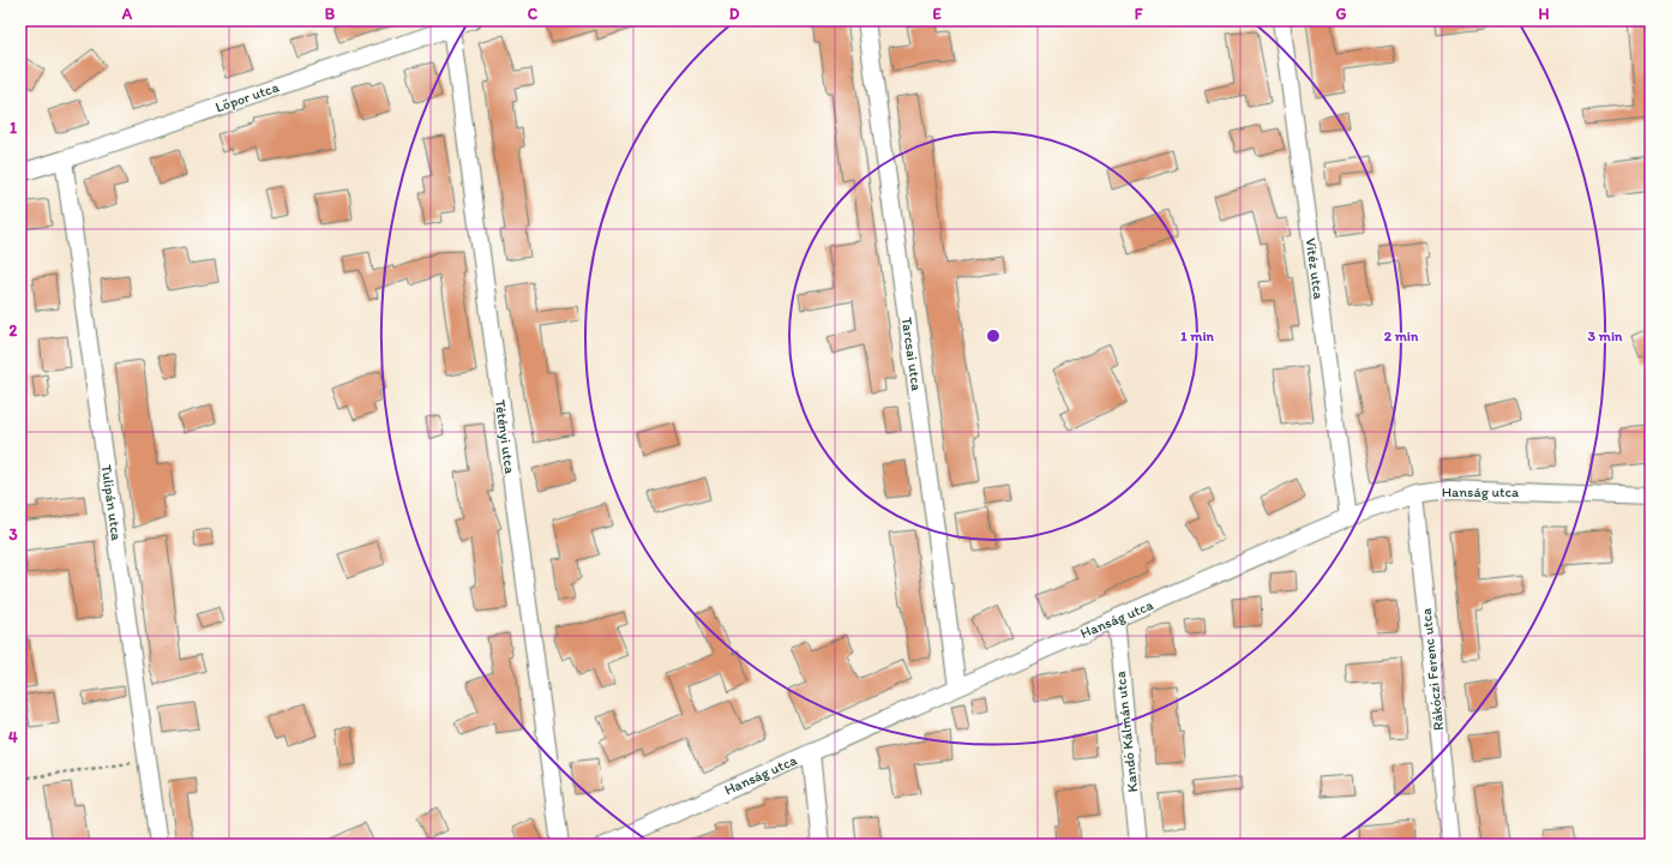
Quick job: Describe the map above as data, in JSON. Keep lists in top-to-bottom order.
{
  "streets": {
    "street": [
      "Lőpor utca",
      "Vitéz utca",
      "Tarcsai utca",
      "Tétényi utca",
      "Hanság utca",
      "Tulipán utca",
      "Rákóczi Ferenc utca",
      "Kandó Kálmán utca"
    ]
  },
  "crossings": [
    ["Lőpor utca", "Tétényi utca"],
    ["Lőpor utca", "Tulipán utca"],
    ["Vitéz utca", "Hanság utca"],
    ["Tarcsai utca", "Hanság utca"],
    ["Hanság utca", "Rákóczi Ferenc utca"],
    ["Hanság utca", "Kandó Kálmán utca"]
  ],
  "grid": {
    "columns": [
      "A",
      "B",
      "C",
      "D",
      "E",
      "F",
      "G",
      "H"
    ],
    "rows": [
      "1",
      "2",
      "3",
      "4"
    ]
  },
  "rings": ["1 min", "2 min", "3 min"]
}
